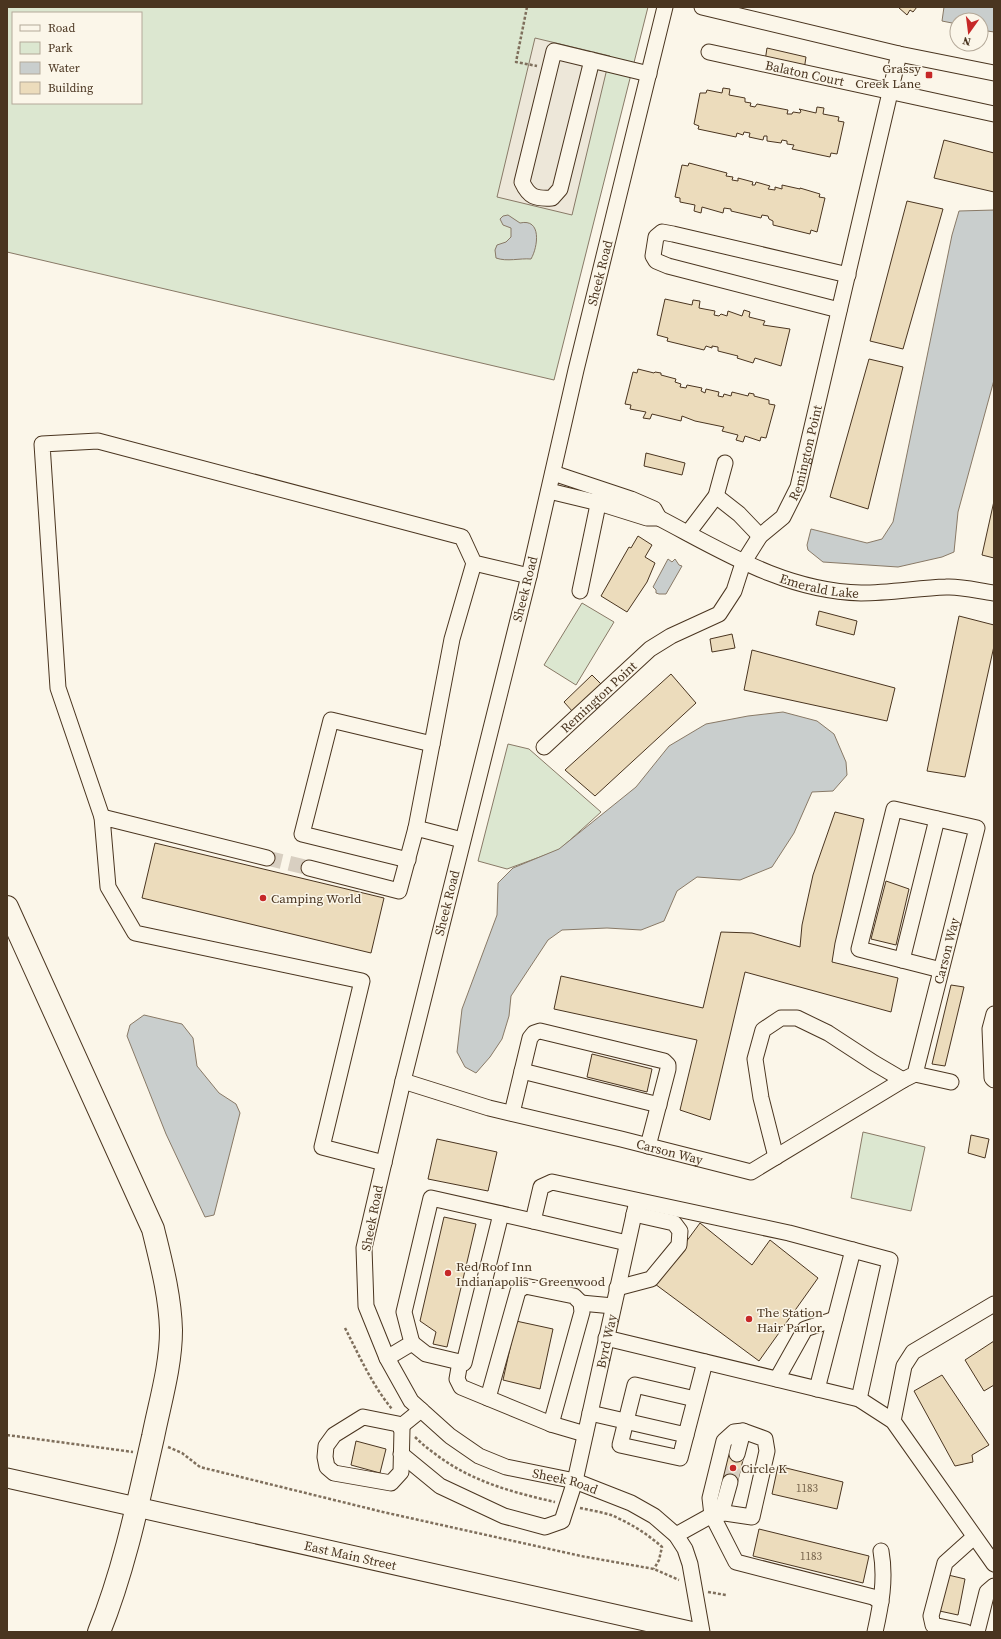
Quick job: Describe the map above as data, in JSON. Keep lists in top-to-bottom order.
{
  "streets": {
    "main road": ["East Main Street"],
    "street": [
      "Balaton Court",
      "Sheek Road",
      "Remington Point",
      "Emerald Lake",
      "Carson Way",
      "Byrd Way"
    ]
  },
  "crossings": [
    ["Balaton Court", "Remington Point"],
    ["Sheek Road", "Emerald Lake"],
    ["Sheek Road", "Carson Way"],
    ["Sheek Road", "Byrd Way"],
    ["Remington Point", "Emerald Lake"]
  ],
  "places": {
    "transit": ["Grassy Creek Lane"],
    "other": [
      "Camping World",
      "Red Roof Inn Indianapolis - Greenwood",
      "The Station Hair Parlor",
      "Circle K"
    ]
  },
  "house_numbers": ["1183", "1183"],
  "legend": [
    "Road",
    "Park",
    "Water",
    "Building"
  ],
  "north": "bottom"
}
